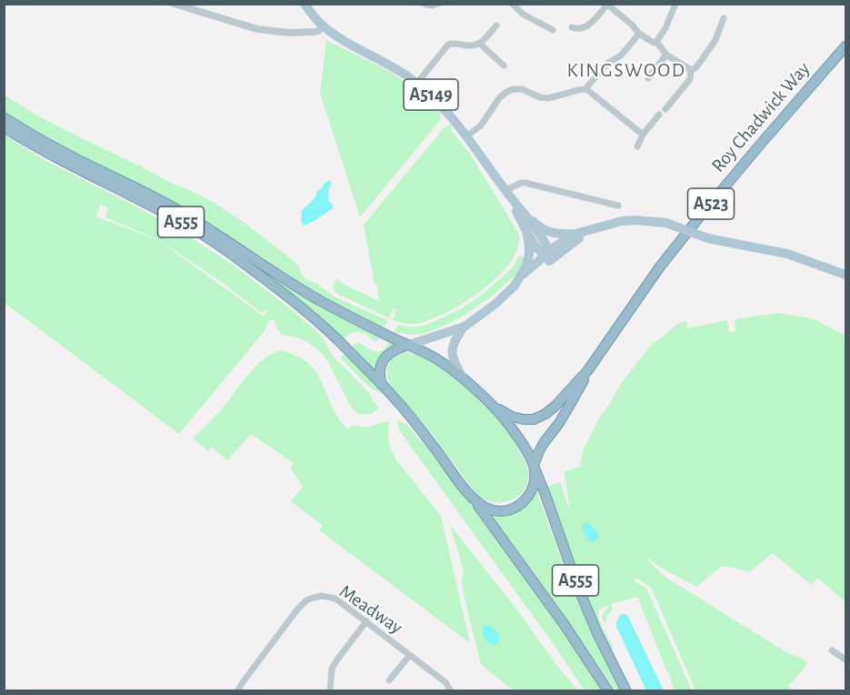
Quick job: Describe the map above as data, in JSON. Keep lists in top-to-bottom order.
{
  "streets": {
    "highway": ["Roy Chadwick Way", "A523", "A555"],
    "main road": ["A5149"],
    "street": ["Meadway"]
  },
  "crossings": [
    ["Roy Chadwick Way", "A555"]
  ],
  "districts": ["KINGSWOOD"]
}
